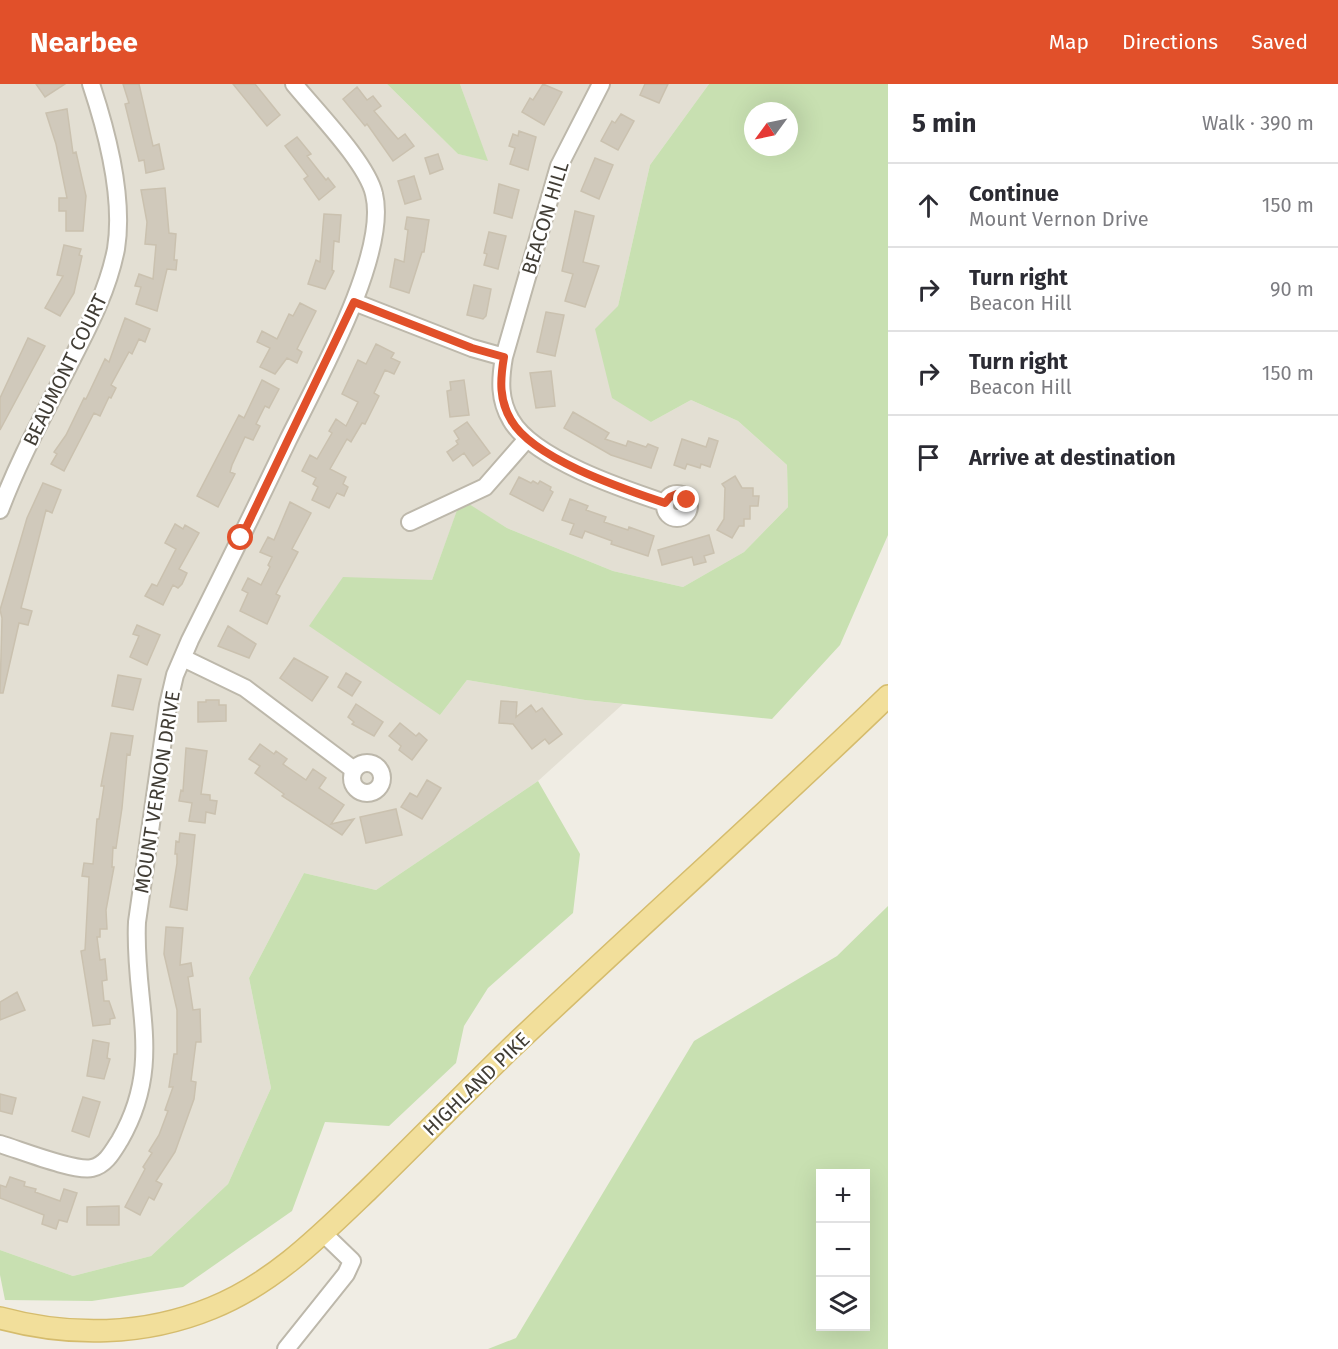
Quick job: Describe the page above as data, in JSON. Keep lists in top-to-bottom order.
{
  "streets": {
    "main road": ["HIGHLAND PIKE"],
    "street": ["BEACON HILL", "BEAUMONT COURT", "MOUNT VERNON DRIVE"]
  },
  "north": "bottom left",
  "page": {
    "header": "Nearbee",
    "nav": ["Map", "Directions", "Saved"],
    "heading": ["5 min", "Walk · 390 m"],
    "list": [
      ["Continue", "Mount Vernon Drive", "150 m"],
      ["Turn right", "Beacon Hill", "90 m"],
      ["Turn right", "Beacon Hill", "150 m"],
      "Arrive at destination"
    ],
    "map_buttons": ["+", "−"]
  }
}
